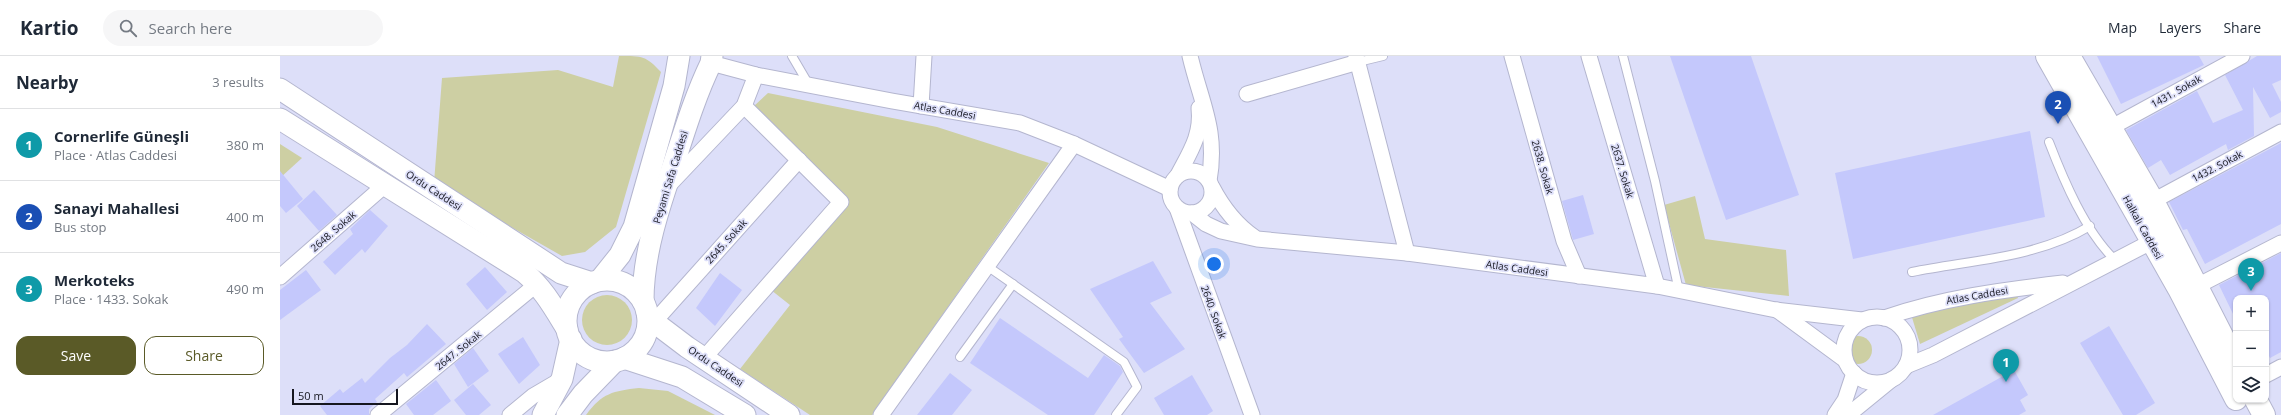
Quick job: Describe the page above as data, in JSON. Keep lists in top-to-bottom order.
{
  "streets": {
    "main road": ["Peyami Safa Caddesi", "Ordu Caddesi", "Halkalı Caddesi"],
    "street": [
      "1431. Sokak",
      "Atlas Caddesi",
      "1432. Sokak",
      "2638. Sokak",
      "2637. Sokak",
      "2648. Sokak",
      "2645. Sokak",
      "2640. Sokak",
      "2647. Sokak"
    ]
  },
  "crossings": [
    ["1431. Sokak", "Halkalı Caddesi"],
    ["Atlas Caddesi", "2638. Sokak"],
    ["Atlas Caddesi", "2637. Sokak"],
    ["Atlas Caddesi", "Peyami Safa Caddesi"],
    ["Atlas Caddesi", "Halkalı Caddesi"],
    ["Atlas Caddesi", "2640. Sokak"],
    ["1432. Sokak", "Halkalı Caddesi"],
    ["Peyami Safa Caddesi", "Ordu Caddesi"],
    ["Peyami Safa Caddesi", "2645. Sokak"],
    ["Ordu Caddesi", "2648. Sokak"],
    ["Ordu Caddesi", "2645. Sokak"],
    ["Ordu Caddesi", "2647. Sokak"]
  ],
  "scale_bar": "50 m",
  "page": {
    "header": "Kartio",
    "search": "Search here",
    "nav": ["Map", "Layers", "Share"],
    "heading": ["Nearby", "3 results"],
    "pins": ["2", "3", "1"],
    "list": [
      {
        "mark": "1",
        "name": "Cornerlife Güneşli",
        "note": "Place · Atlas Caddesi",
        "value": "380 m"
      },
      {
        "mark": "2",
        "name": "Sanayi Mahallesi",
        "note": "Bus stop",
        "value": "400 m"
      },
      {
        "mark": "3",
        "name": "Merkoteks",
        "note": "Place · 1433. Sokak",
        "value": "490 m"
      }
    ],
    "map_buttons": ["+", "−"],
    "buttons": ["Save", "Share"],
    "scale": "50 m"
  }
}
